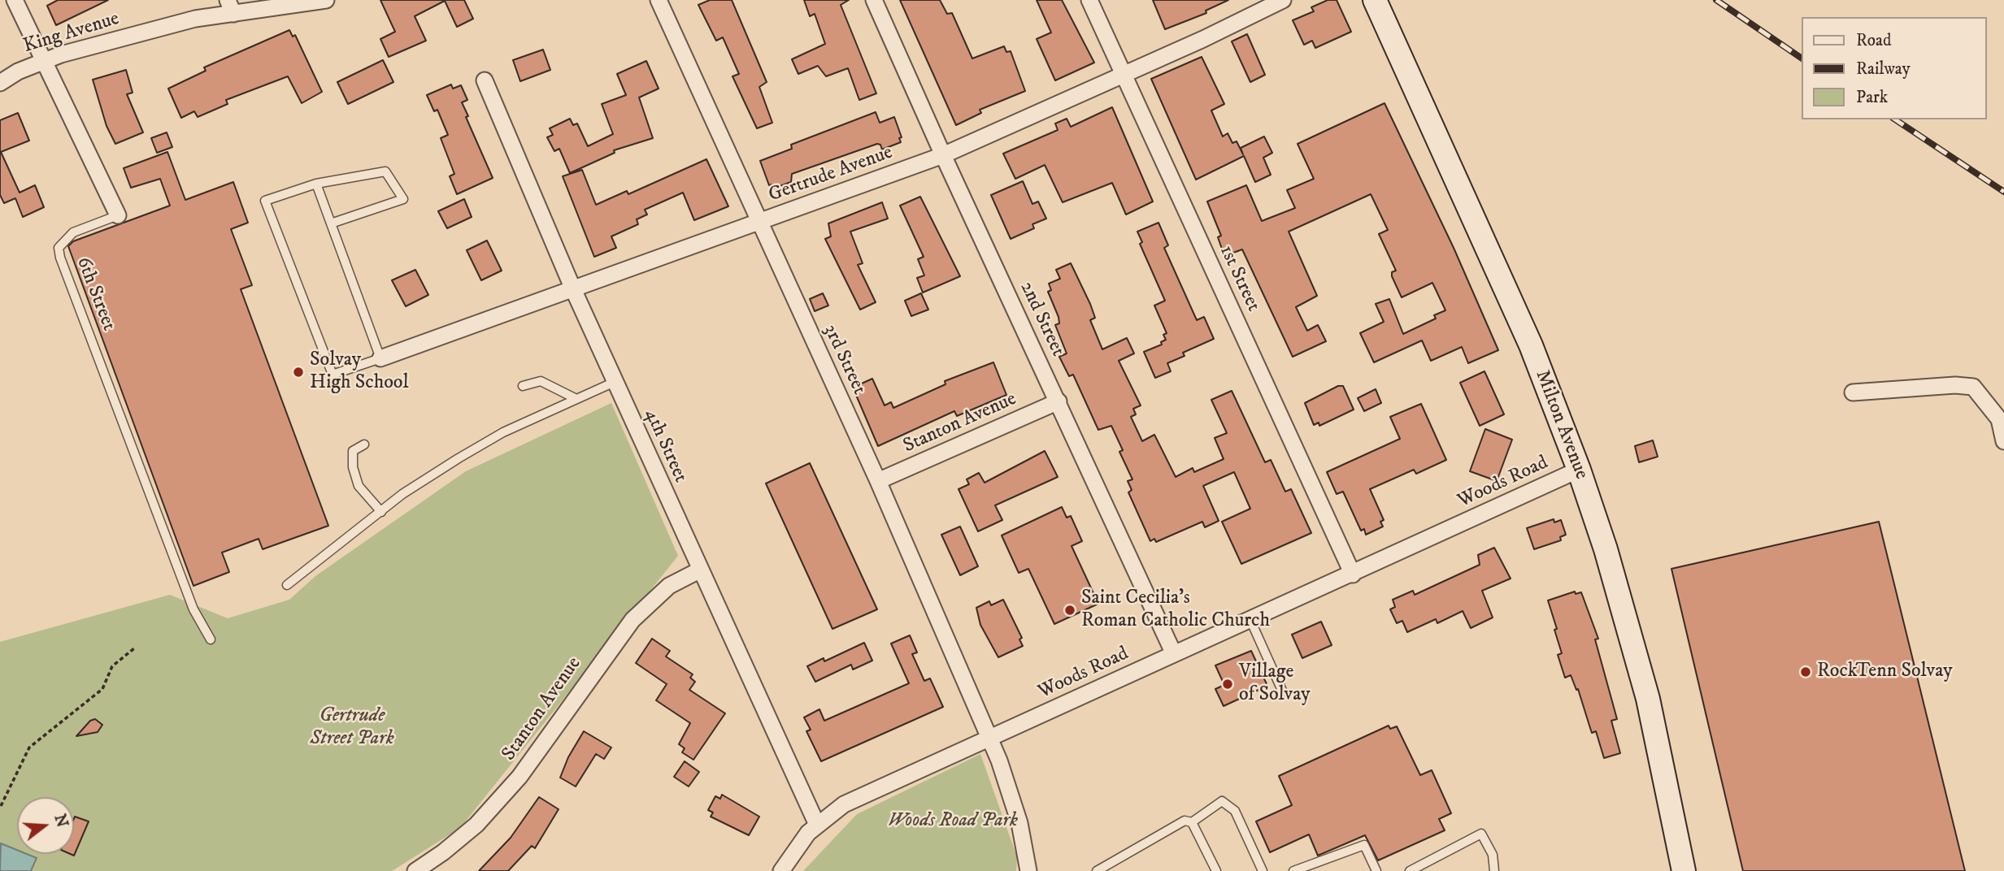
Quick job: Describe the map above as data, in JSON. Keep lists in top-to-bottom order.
{
  "streets": {
    "main road": ["Milton Avenue"],
    "street": [
      "King Avenue",
      "Gertrude Avenue",
      "1st Street",
      "6th Street",
      "2nd Street",
      "3rd Street",
      "Stanton Avenue",
      "4th Street",
      "Woods Road"
    ]
  },
  "crossings": [
    ["King Avenue", "6th Street"],
    ["Gertrude Avenue", "1st Street"],
    ["Gertrude Avenue", "2nd Street"],
    ["Gertrude Avenue", "3rd Street"],
    ["Gertrude Avenue", "4th Street"],
    ["1st Street", "Woods Road"],
    ["2nd Street", "Stanton Avenue"],
    ["2nd Street", "Woods Road"],
    ["3rd Street", "Stanton Avenue"],
    ["3rd Street", "Woods Road"],
    ["Stanton Avenue", "4th Street"],
    ["Milton Avenue", "Woods Road"],
    ["4th Street", "Woods Road"]
  ],
  "parks": ["Gertrude Street Park", "Woods Road Park"],
  "places": [
    "Solvay High School",
    "Saint Cecilia's Roman Catholic Church",
    "RockTenn Solvay",
    "Village of Solvay"
  ],
  "legend": ["Road", "Railway", "Park"],
  "north": "right"
}
